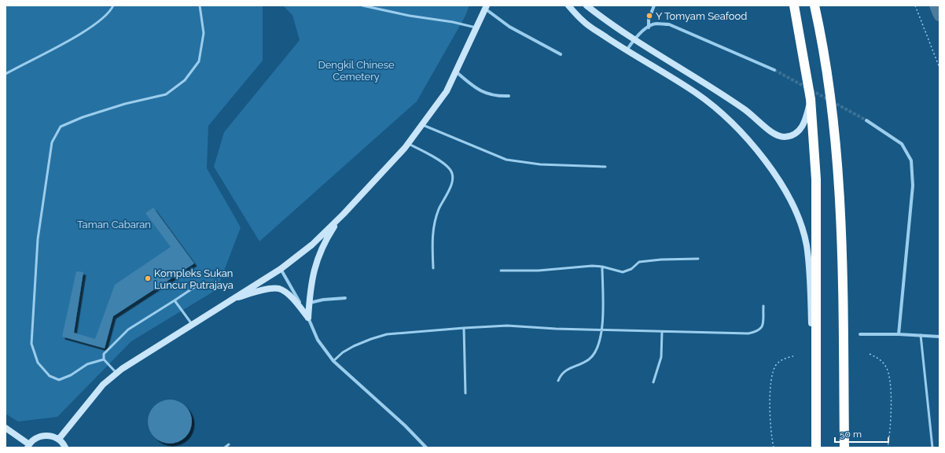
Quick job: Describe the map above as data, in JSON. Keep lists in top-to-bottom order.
{
  "parks": ["Dengkil Chinese Cemetery", "Taman Cabaran"],
  "places": ["Y Tomyam Seafood", "Kompleks Sukan Luncur Putrajaya"],
  "scale_bar": "50 m"
}
